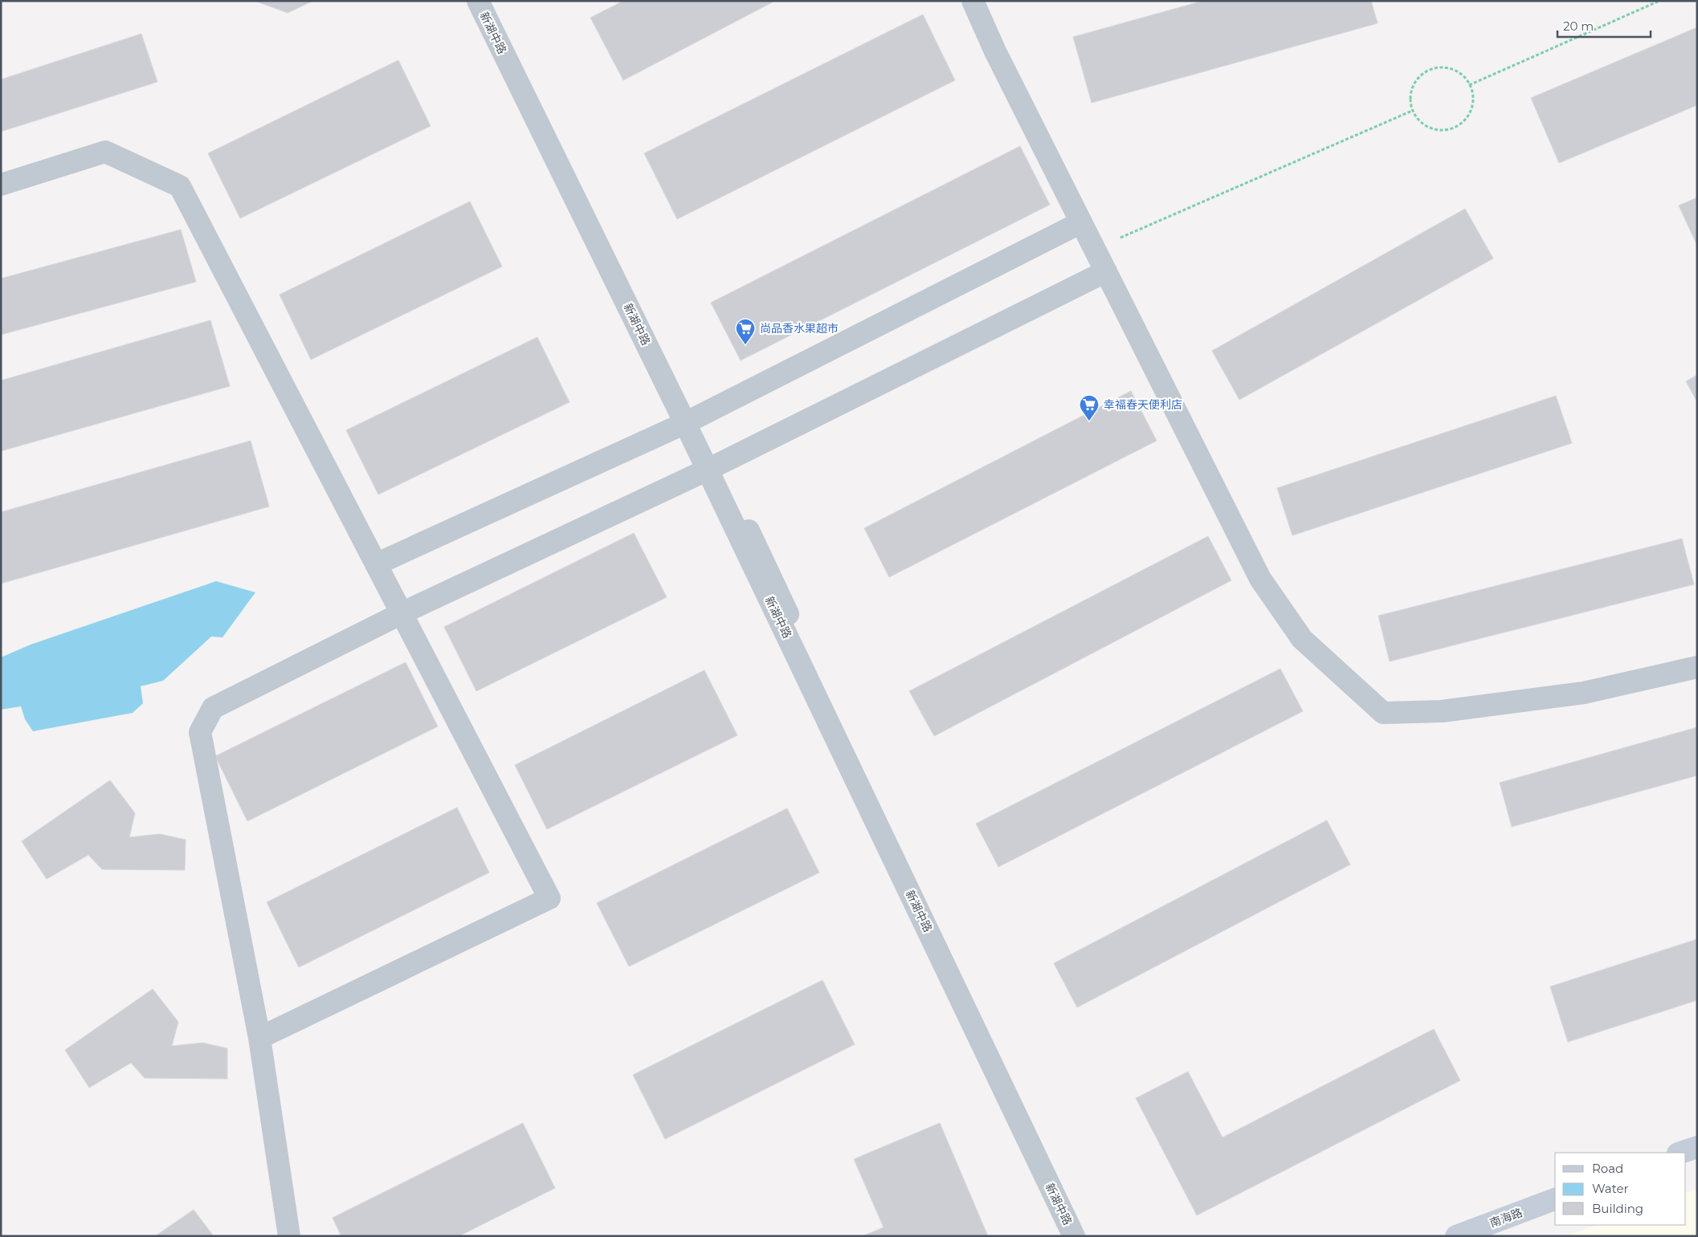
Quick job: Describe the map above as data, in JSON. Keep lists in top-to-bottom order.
{
  "streets": {
    "main road": ["南海路"],
    "street": ["新湖中路"]
  },
  "places": {
    "supermarket": ["尚品香水果超市", "幸福春天便利店"]
  },
  "legend": ["Road", "Water", "Building"],
  "scale_bar": "20 m"
}
